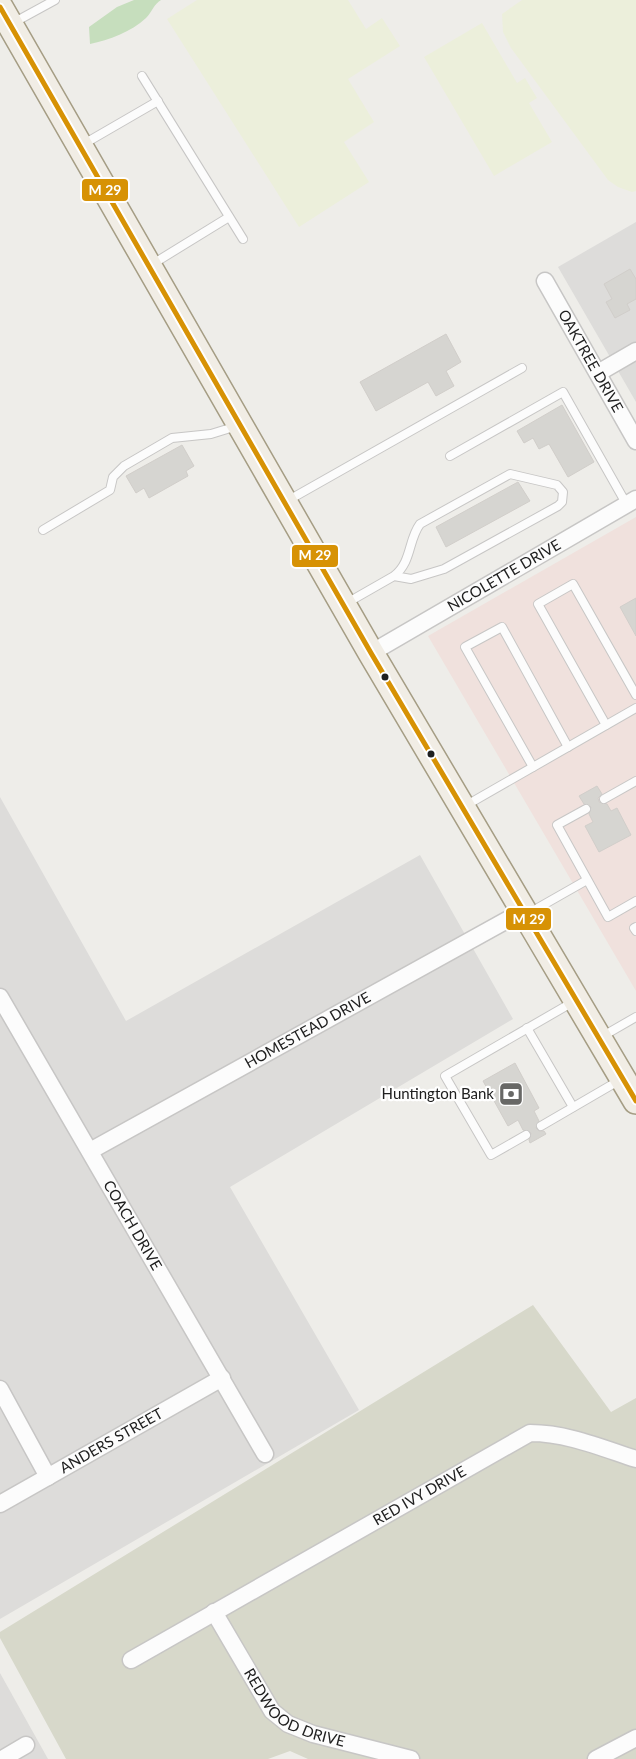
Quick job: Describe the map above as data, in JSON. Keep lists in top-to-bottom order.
{
  "streets": {
    "street": [
      "OAKTREE DRIVE",
      "NICOLETTE DRIVE",
      "HOMESTEAD DRIVE",
      "COACH DRIVE",
      "ANDERS STREET",
      "RED IVY DRIVE",
      "REDWOOD DRIVE"
    ]
  },
  "crossings": [
    ["HOMESTEAD DRIVE", "COACH DRIVE"],
    ["COACH DRIVE", "ANDERS STREET"],
    ["RED IVY DRIVE", "REDWOOD DRIVE"]
  ],
  "places": {
    "bank": ["Huntington Bank"]
  }
}
